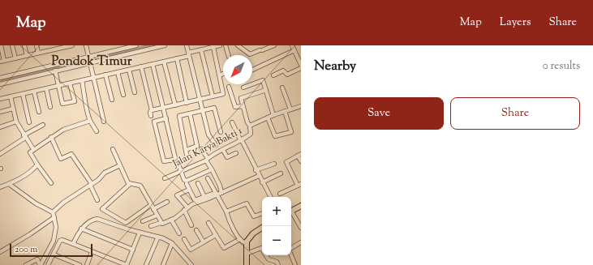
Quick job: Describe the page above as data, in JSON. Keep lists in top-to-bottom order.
{
  "streets": {
    "street": ["Jalan Karya Bakti 1"]
  },
  "districts": ["Pondok Timur"],
  "scale_bar": "200 m",
  "north": "bottom left",
  "page": {
    "header": "Map",
    "nav": ["Map", "Layers", "Share"],
    "heading": ["Nearby", "0 results"],
    "buttons": ["Save", "Share"],
    "map_buttons": ["+", "−"],
    "scale": "200 m"
  }
}
